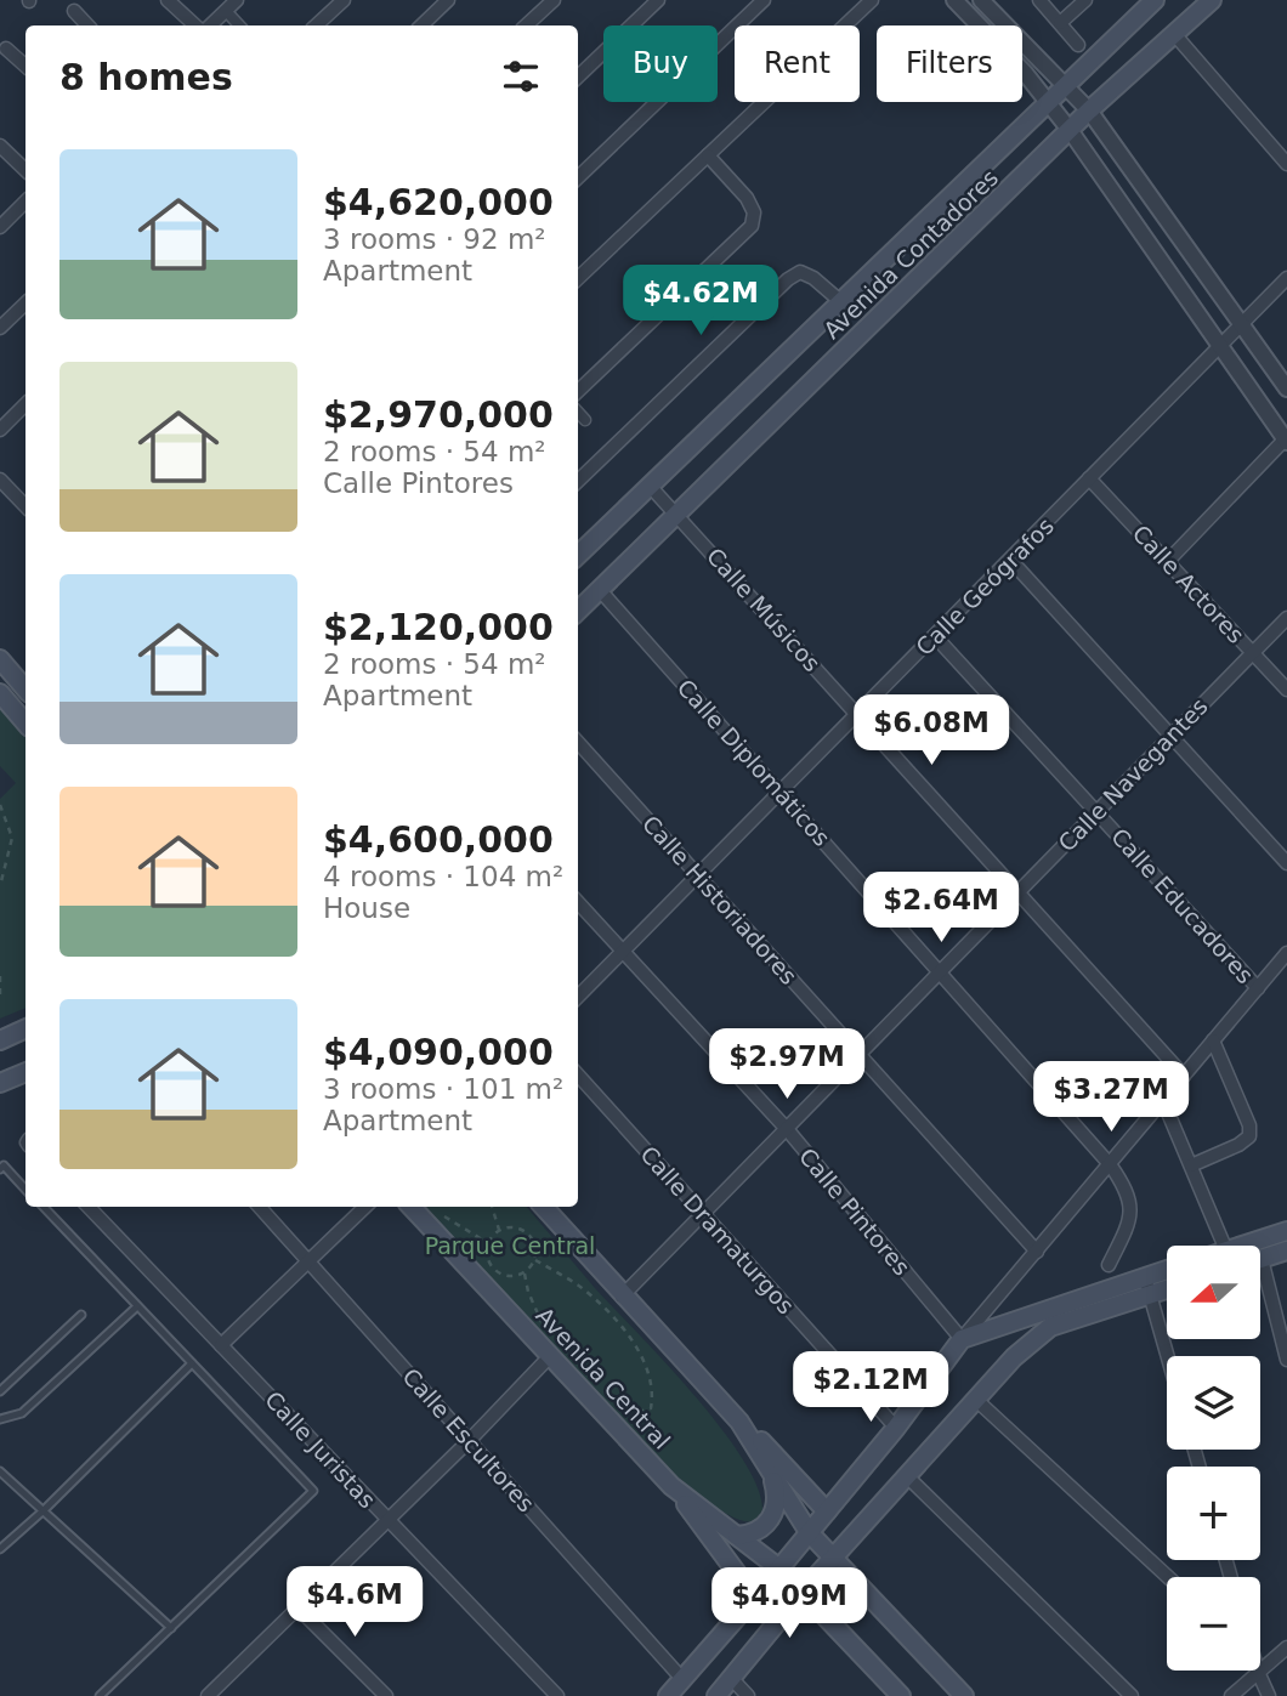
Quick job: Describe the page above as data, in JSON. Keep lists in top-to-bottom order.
{
  "streets": {
    "main road": ["Avenida Contadores", "Avenida Central"],
    "street": [
      "Calle Actores",
      "Calle Geógrafos",
      "Calle Músicos",
      "Calle Diplomáticos",
      "Calle Navegantes",
      "Calle Historiadores",
      "Calle Educadores",
      "Calle Pintores",
      "Calle Dramaturgos",
      "Calle Escultores",
      "Calle Juristas"
    ]
  },
  "crossings": [
    ["Avenida Contadores", "Calle Músicos"],
    ["Avenida Contadores", "Calle Diplomáticos"],
    ["Calle Actores", "Calle Geógrafos"],
    ["Calle Actores", "Calle Navegantes"],
    ["Calle Geógrafos", "Calle Músicos"],
    ["Calle Geógrafos", "Calle Diplomáticos"],
    ["Calle Geógrafos", "Calle Historiadores"],
    ["Calle Geógrafos", "Calle Educadores"],
    ["Calle Geógrafos", "Calle Pintores"],
    ["Calle Músicos", "Calle Navegantes"],
    ["Calle Diplomáticos", "Calle Navegantes"],
    ["Calle Navegantes", "Calle Historiadores"],
    ["Calle Navegantes", "Calle Educadores"],
    ["Calle Navegantes", "Calle Pintores"],
    ["Calle Navegantes", "Calle Dramaturgos"]
  ],
  "parks": ["Parque Central"],
  "north": "left",
  "page": {
    "chip": ["Buy", "Rent", "Filters"],
    "heading": "8 homes",
    "list": [
      {
        "name": "$4,620,000",
        "note": "3 rooms · 92 m² · Apartment"
      },
      {
        "name": "$2,970,000",
        "note": "2 rooms · 54 m² · Calle Pintores"
      },
      {
        "name": "$2,120,000",
        "note": "2 rooms · 54 m² · Apartment"
      },
      {
        "name": "$4,600,000",
        "note": "4 rooms · 104 m² · House"
      },
      {
        "name": "$4,090,000",
        "note": "3 rooms · 101 m² · Apartment"
      }
    ],
    "price": [
      "$4.62M",
      "$6.08M",
      "$2.64M",
      "$2.97M",
      "$3.27M",
      "$2.12M",
      "$4.6M",
      "$4.09M"
    ],
    "map_buttons": ["+", "−"]
  }
}
